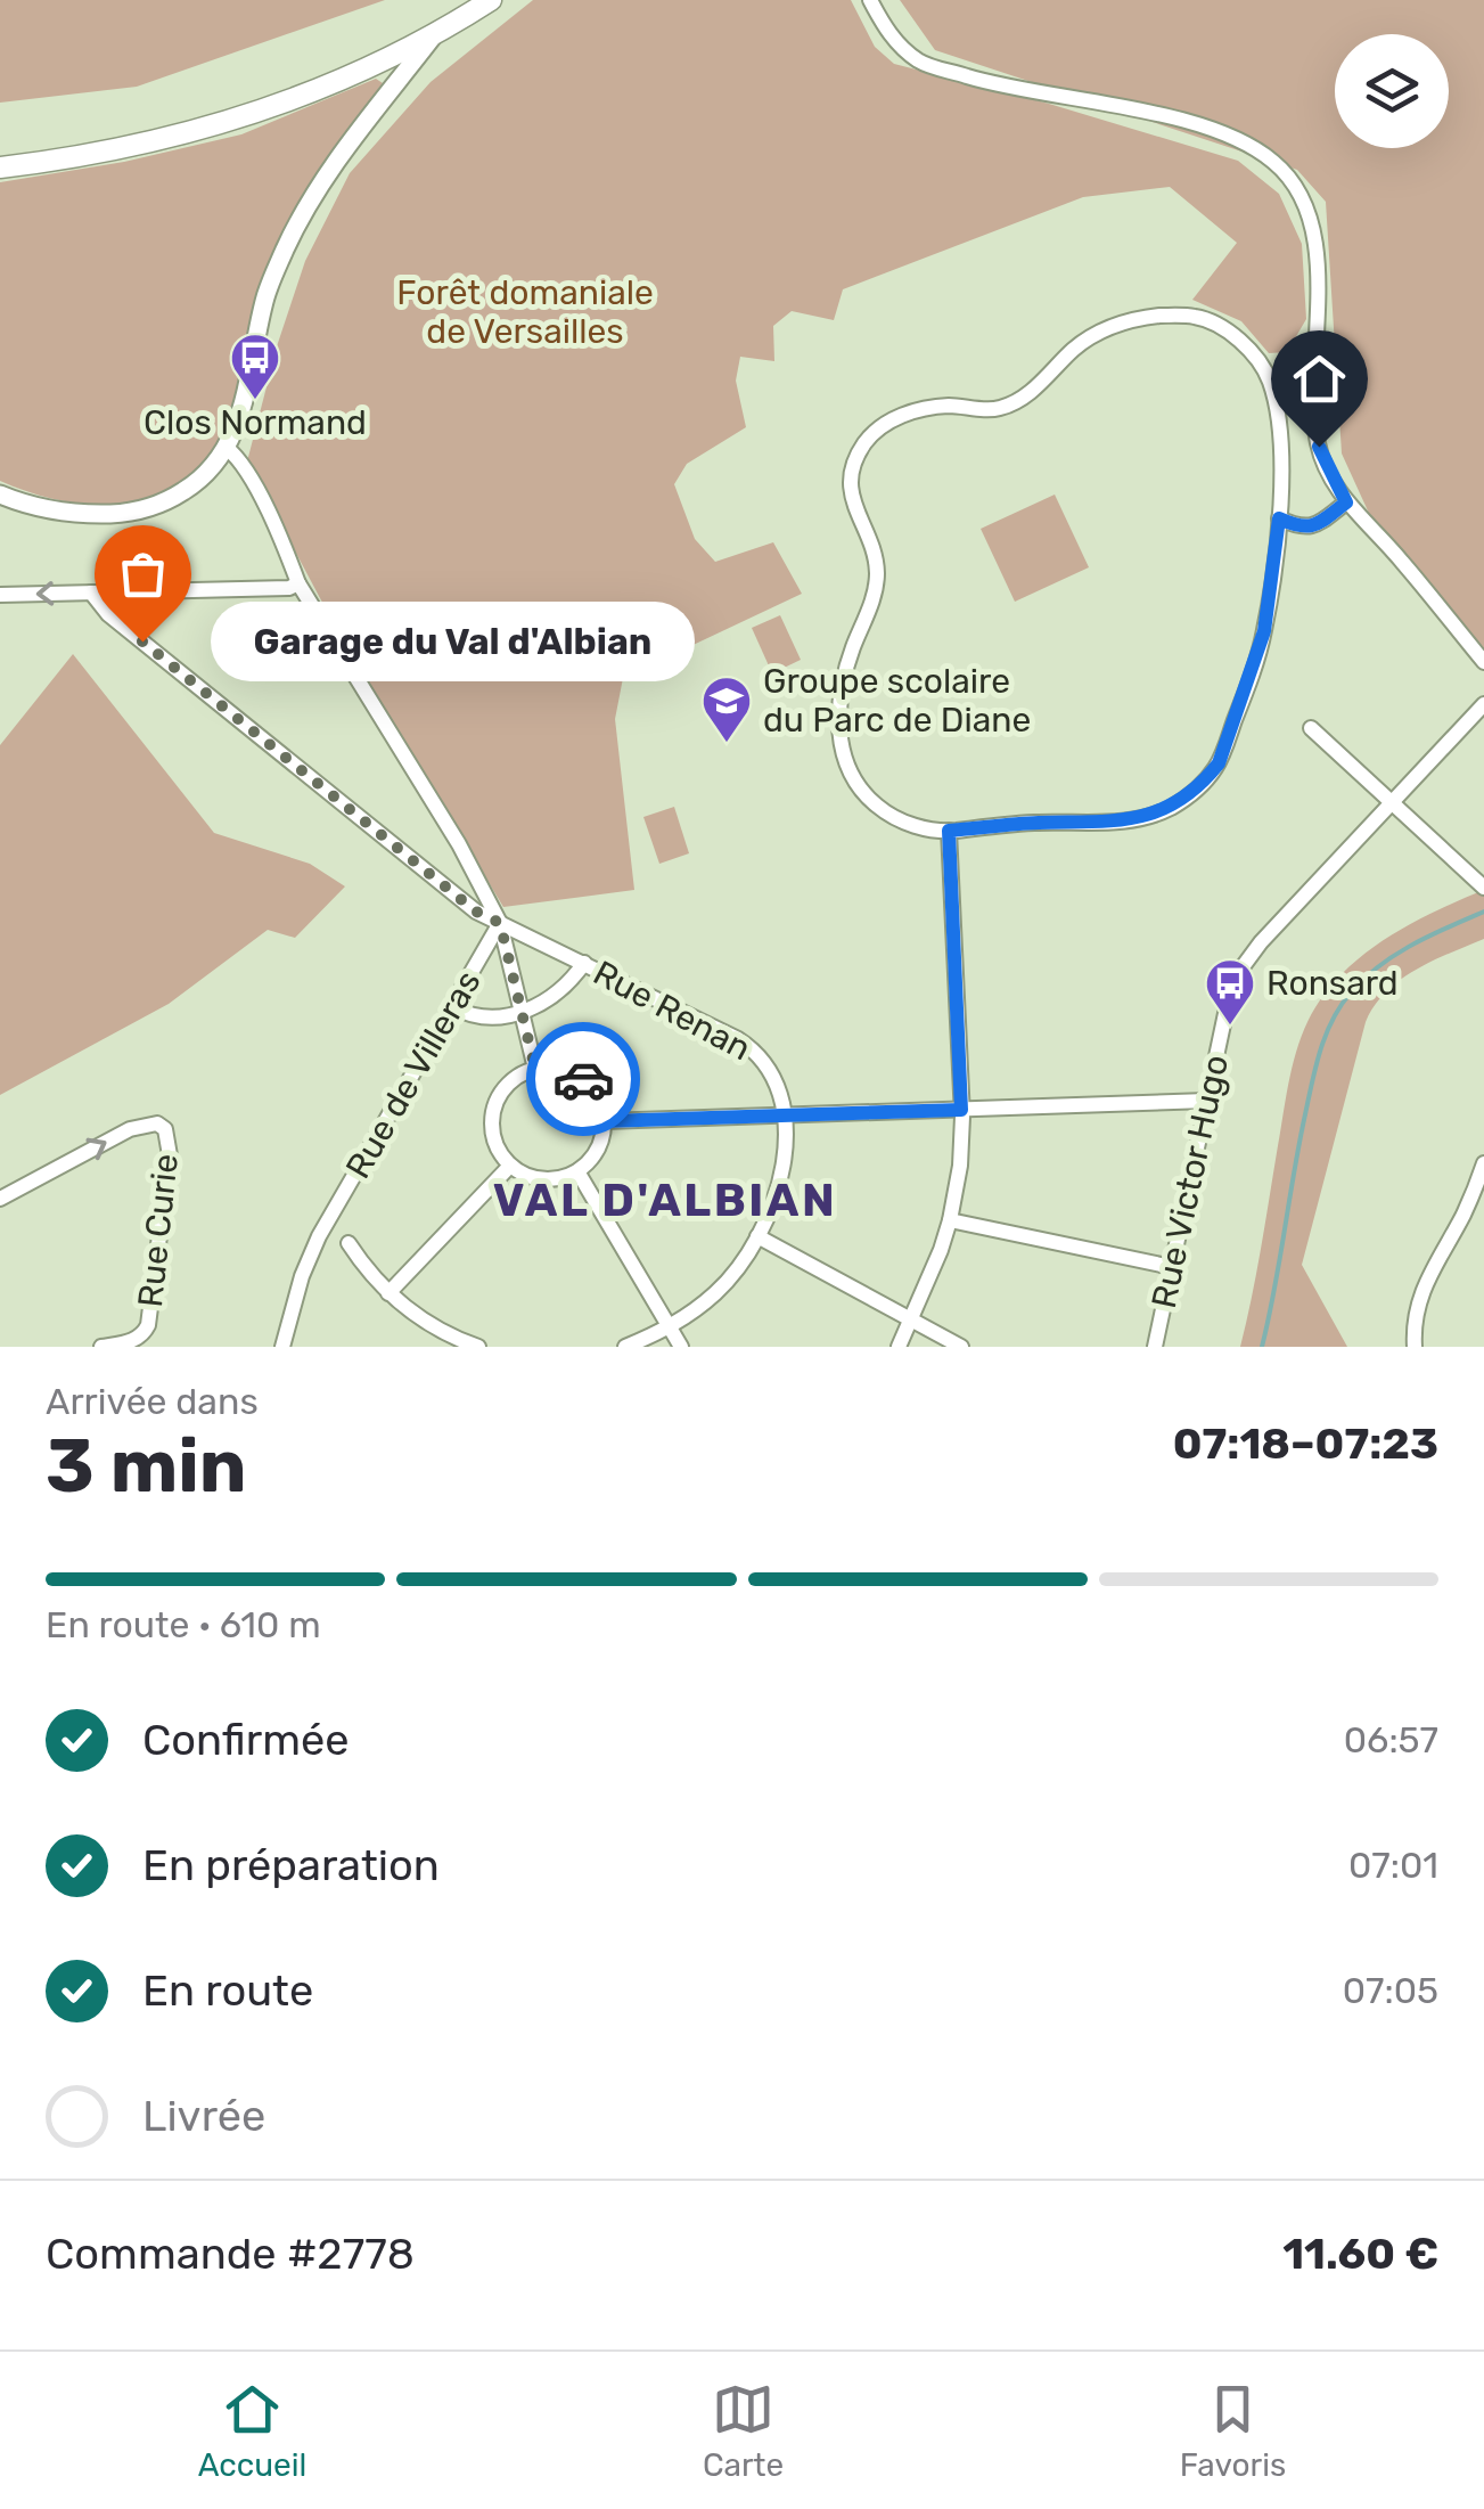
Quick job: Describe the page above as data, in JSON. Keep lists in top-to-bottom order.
{
  "streets": {
    "street": [
      "Rue Renan",
      "Rue de Villeras",
      "Rue Victor Hugo",
      "Rue Curie"
    ]
  },
  "crossings": [
    ["Rue Renan", "Rue de Villeras"]
  ],
  "districts": ["VAL D'ALBIAN"],
  "parks": ["Forêt domaniale de Versailles"],
  "places": {
    "bus stop": ["Clos Normand", "Ronsard"],
    "other": ["Garage du Val d'Albian"],
    "school or university": ["Groupe scolaire du Parc de Diane"]
  },
  "page": {
    "bubble": "Garage du Val d'Albian",
    "heading": ["3 min", "Arrivée dans", "07:18–07:23"],
    "panel": ["Commande #2778", "11.60 €"],
    "bar": "En route · 610 m",
    "list": [
      ["Confirmée", "06:57"],
      ["En préparation", "07:01"],
      ["En route", "07:05"],
      "Livrée"
    ],
    "tabs": ["Accueil", "Carte", "Favoris"]
  }
}
